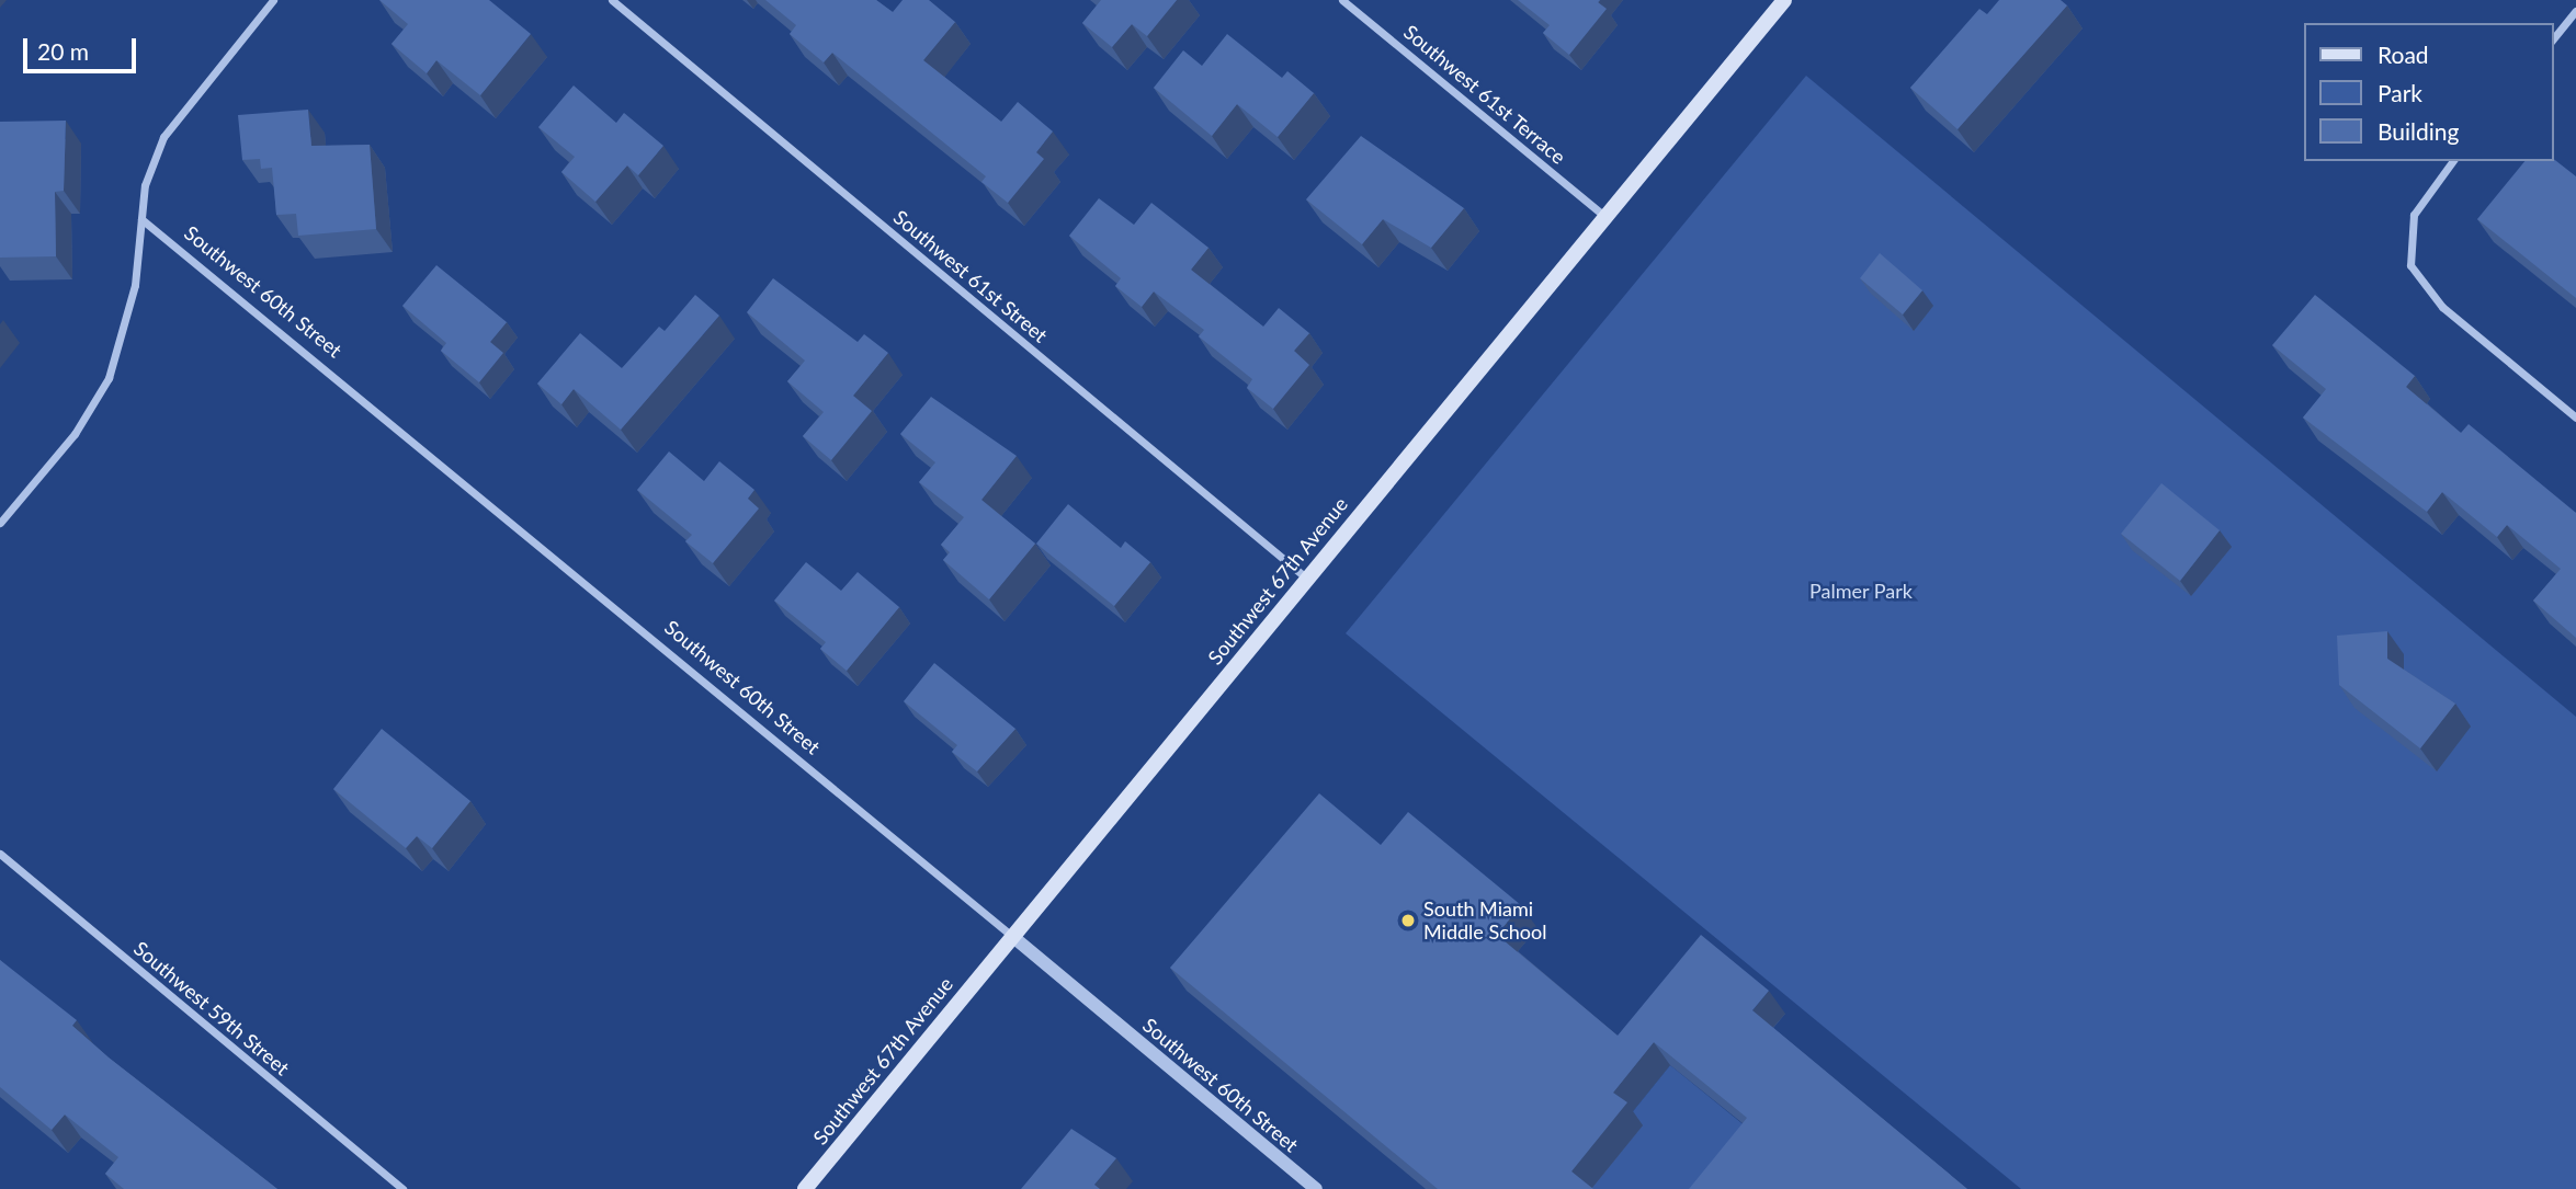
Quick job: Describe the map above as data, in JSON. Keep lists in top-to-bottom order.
{
  "streets": {
    "main road": ["Southwest 67th Avenue"],
    "street": [
      "Southwest 61st Terrace",
      "Southwest 61st Street",
      "Southwest 60th Street",
      "Southwest 59th Street"
    ]
  },
  "crossings": [
    ["Southwest 61st Terrace", "Southwest 67th Avenue"],
    ["Southwest 61st Street", "Southwest 67th Avenue"],
    ["Southwest 60th Street", "Southwest 67th Avenue"]
  ],
  "parks": ["Palmer Park"],
  "places": ["South Miami Middle School"],
  "legend": ["Road", "Park", "Building"],
  "scale_bar": "20 m"
}
